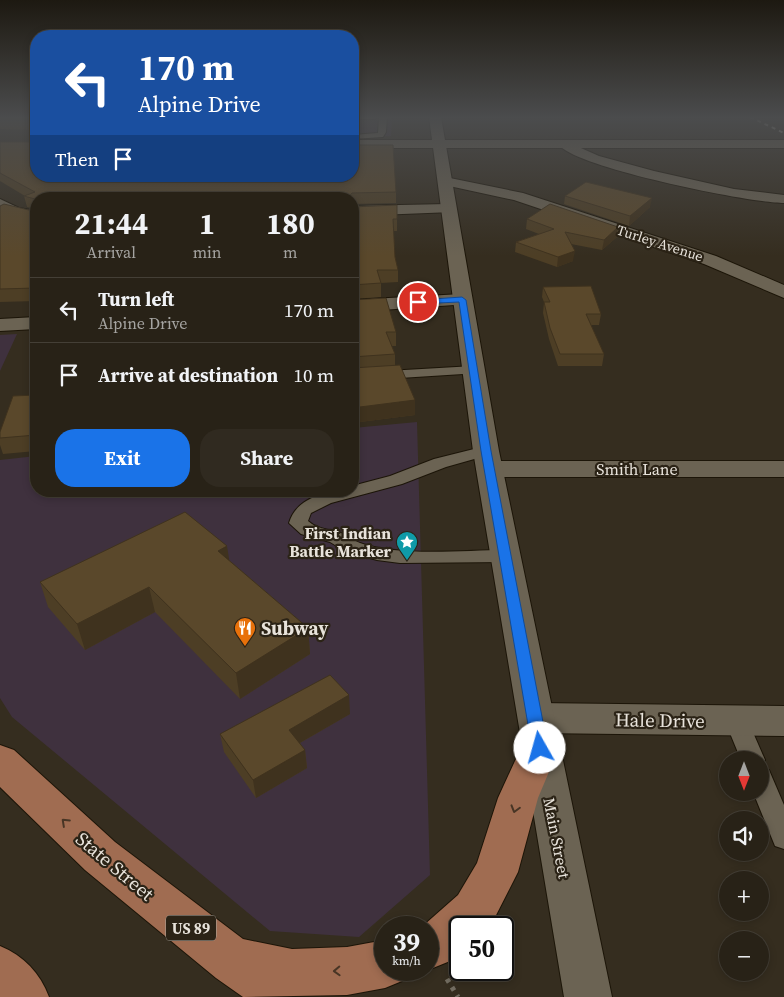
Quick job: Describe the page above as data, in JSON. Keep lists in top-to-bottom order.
{
  "streets": {
    "main road": ["State Street", "US 89"],
    "street": [
      "Turley Avenue",
      "Smith Lane",
      "Hale Drive",
      "Main Street"
    ]
  },
  "crossings": [
    ["Turley Avenue", "Main Street"],
    ["Smith Lane", "Main Street"],
    ["Hale Drive", "Main Street"]
  ],
  "one_way": ["State Street"],
  "places": {
    "place": ["First Indian Battle Marker"],
    "restaurant": ["Subway"]
  },
  "north": "bottom",
  "page": {
    "turn": ["170 m", "Alpine Drive"],
    "then": "Then",
    "eta": [
      "21:44",
      "Arrival",
      "1",
      "min",
      "180",
      "m"
    ],
    "list": [
      {
        "name": "Turn left",
        "note": "Alpine Drive",
        "value": "170 m"
      },
      {
        "name": "Arrive at destination",
        "value": "10 m"
      }
    ],
    "buttons": ["Exit", "Share"],
    "map_buttons": ["+", "−"],
    "speed": "39 km/h",
    "limit": "50"
  }
}
